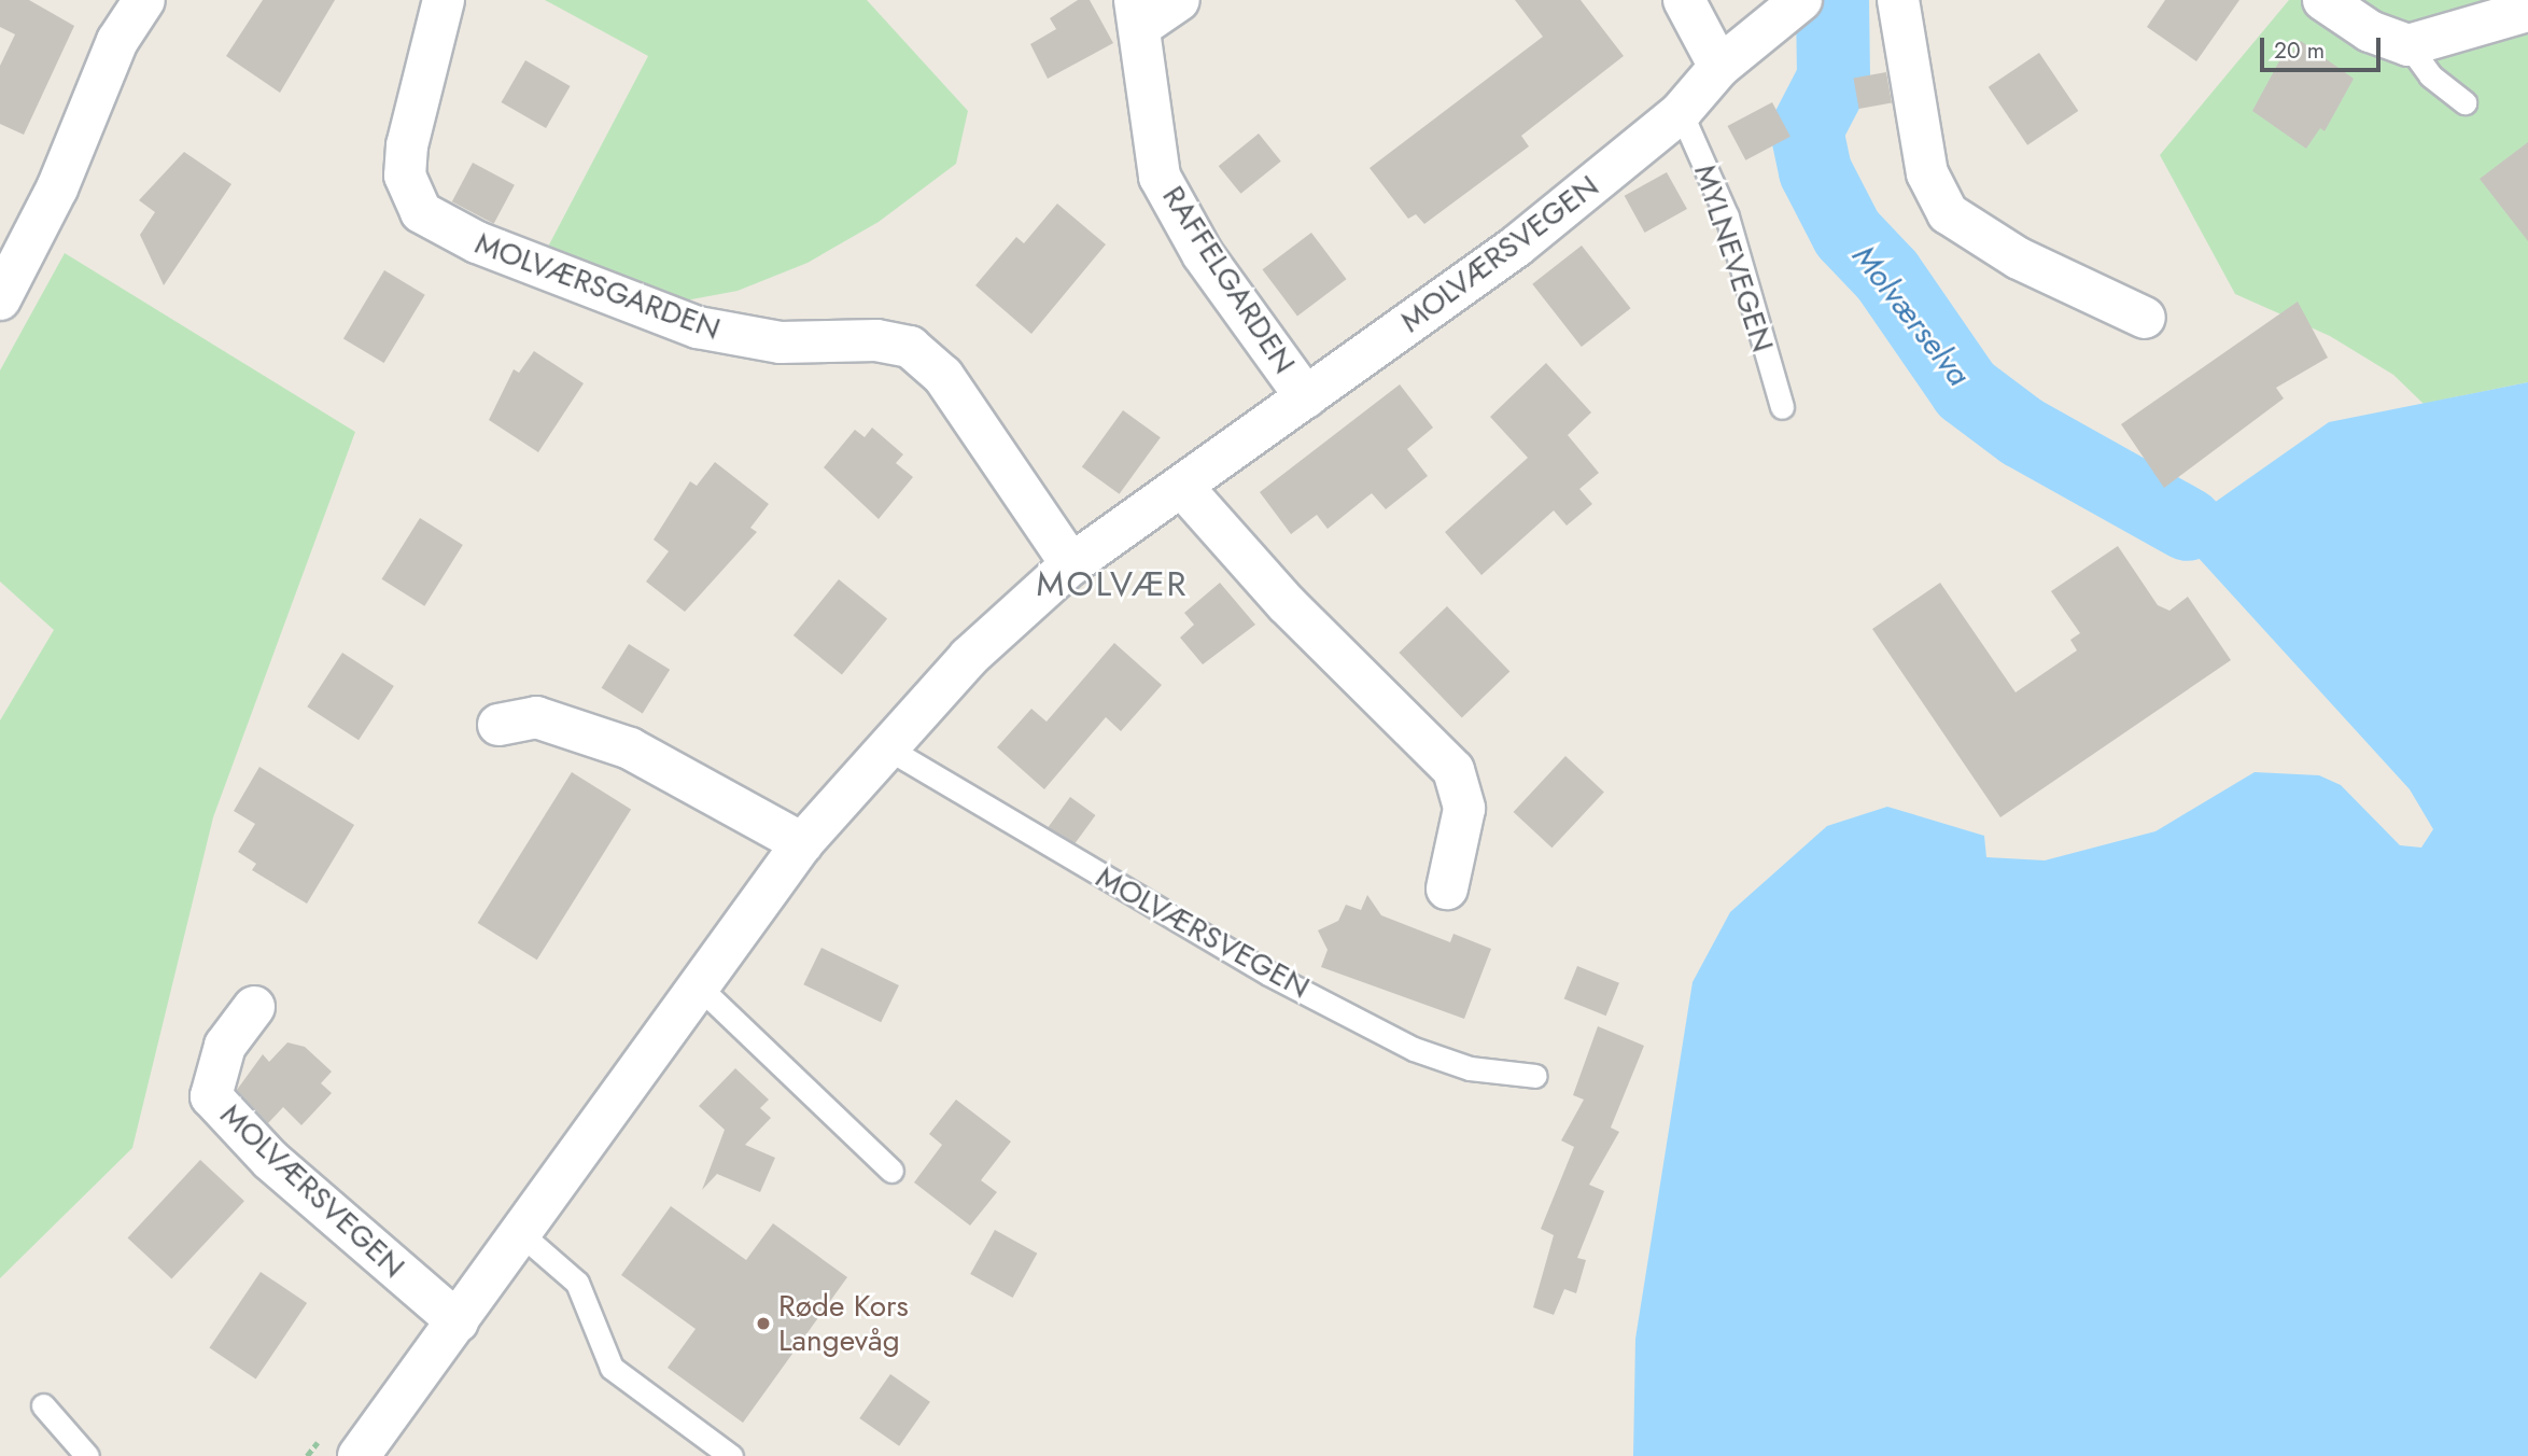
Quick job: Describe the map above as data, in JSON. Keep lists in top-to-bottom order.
{
  "streets": {
    "street": ["MOLVÆRSVEGEN", "RAFFELGARDEN", "MOLVÆRSGARDEN"],
    "lane": ["MYLNEVEGEN"]
  },
  "crossings": [
    ["MOLVÆRSVEGEN", "MYLNEVEGEN"],
    ["MOLVÆRSVEGEN", "RAFFELGARDEN"],
    ["MOLVÆRSVEGEN", "MOLVÆRSGARDEN"]
  ],
  "districts": ["MOLVÆR"],
  "water": ["Molværselva"],
  "places": ["Røde Kors Langevåg"],
  "scale_bar": "20 m"
}
